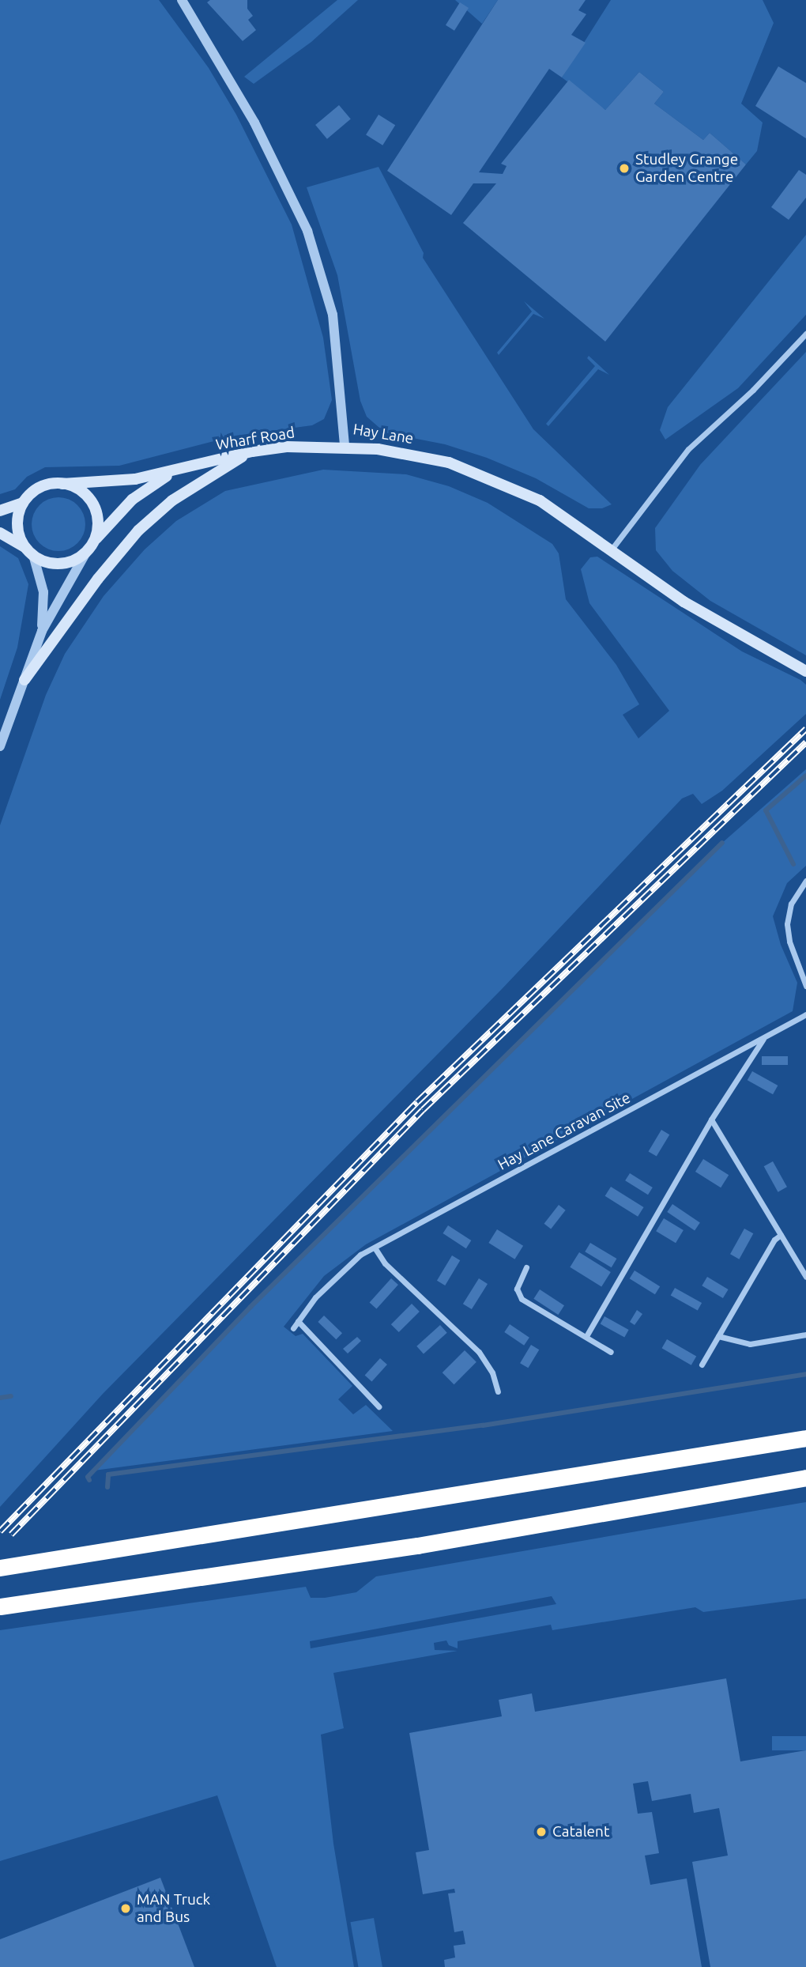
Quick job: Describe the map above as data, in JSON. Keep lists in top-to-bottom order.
{
  "streets": {
    "main road": ["Hay Lane", "Wharf Road"],
    "street": ["Hay Lane Caravan Site"]
  },
  "crossings": [
    ["Hay Lane", "Wharf Road"]
  ],
  "places": ["Studley Grange Garden Centre", "Catalent", "MAN Truck and Bus"]
}
